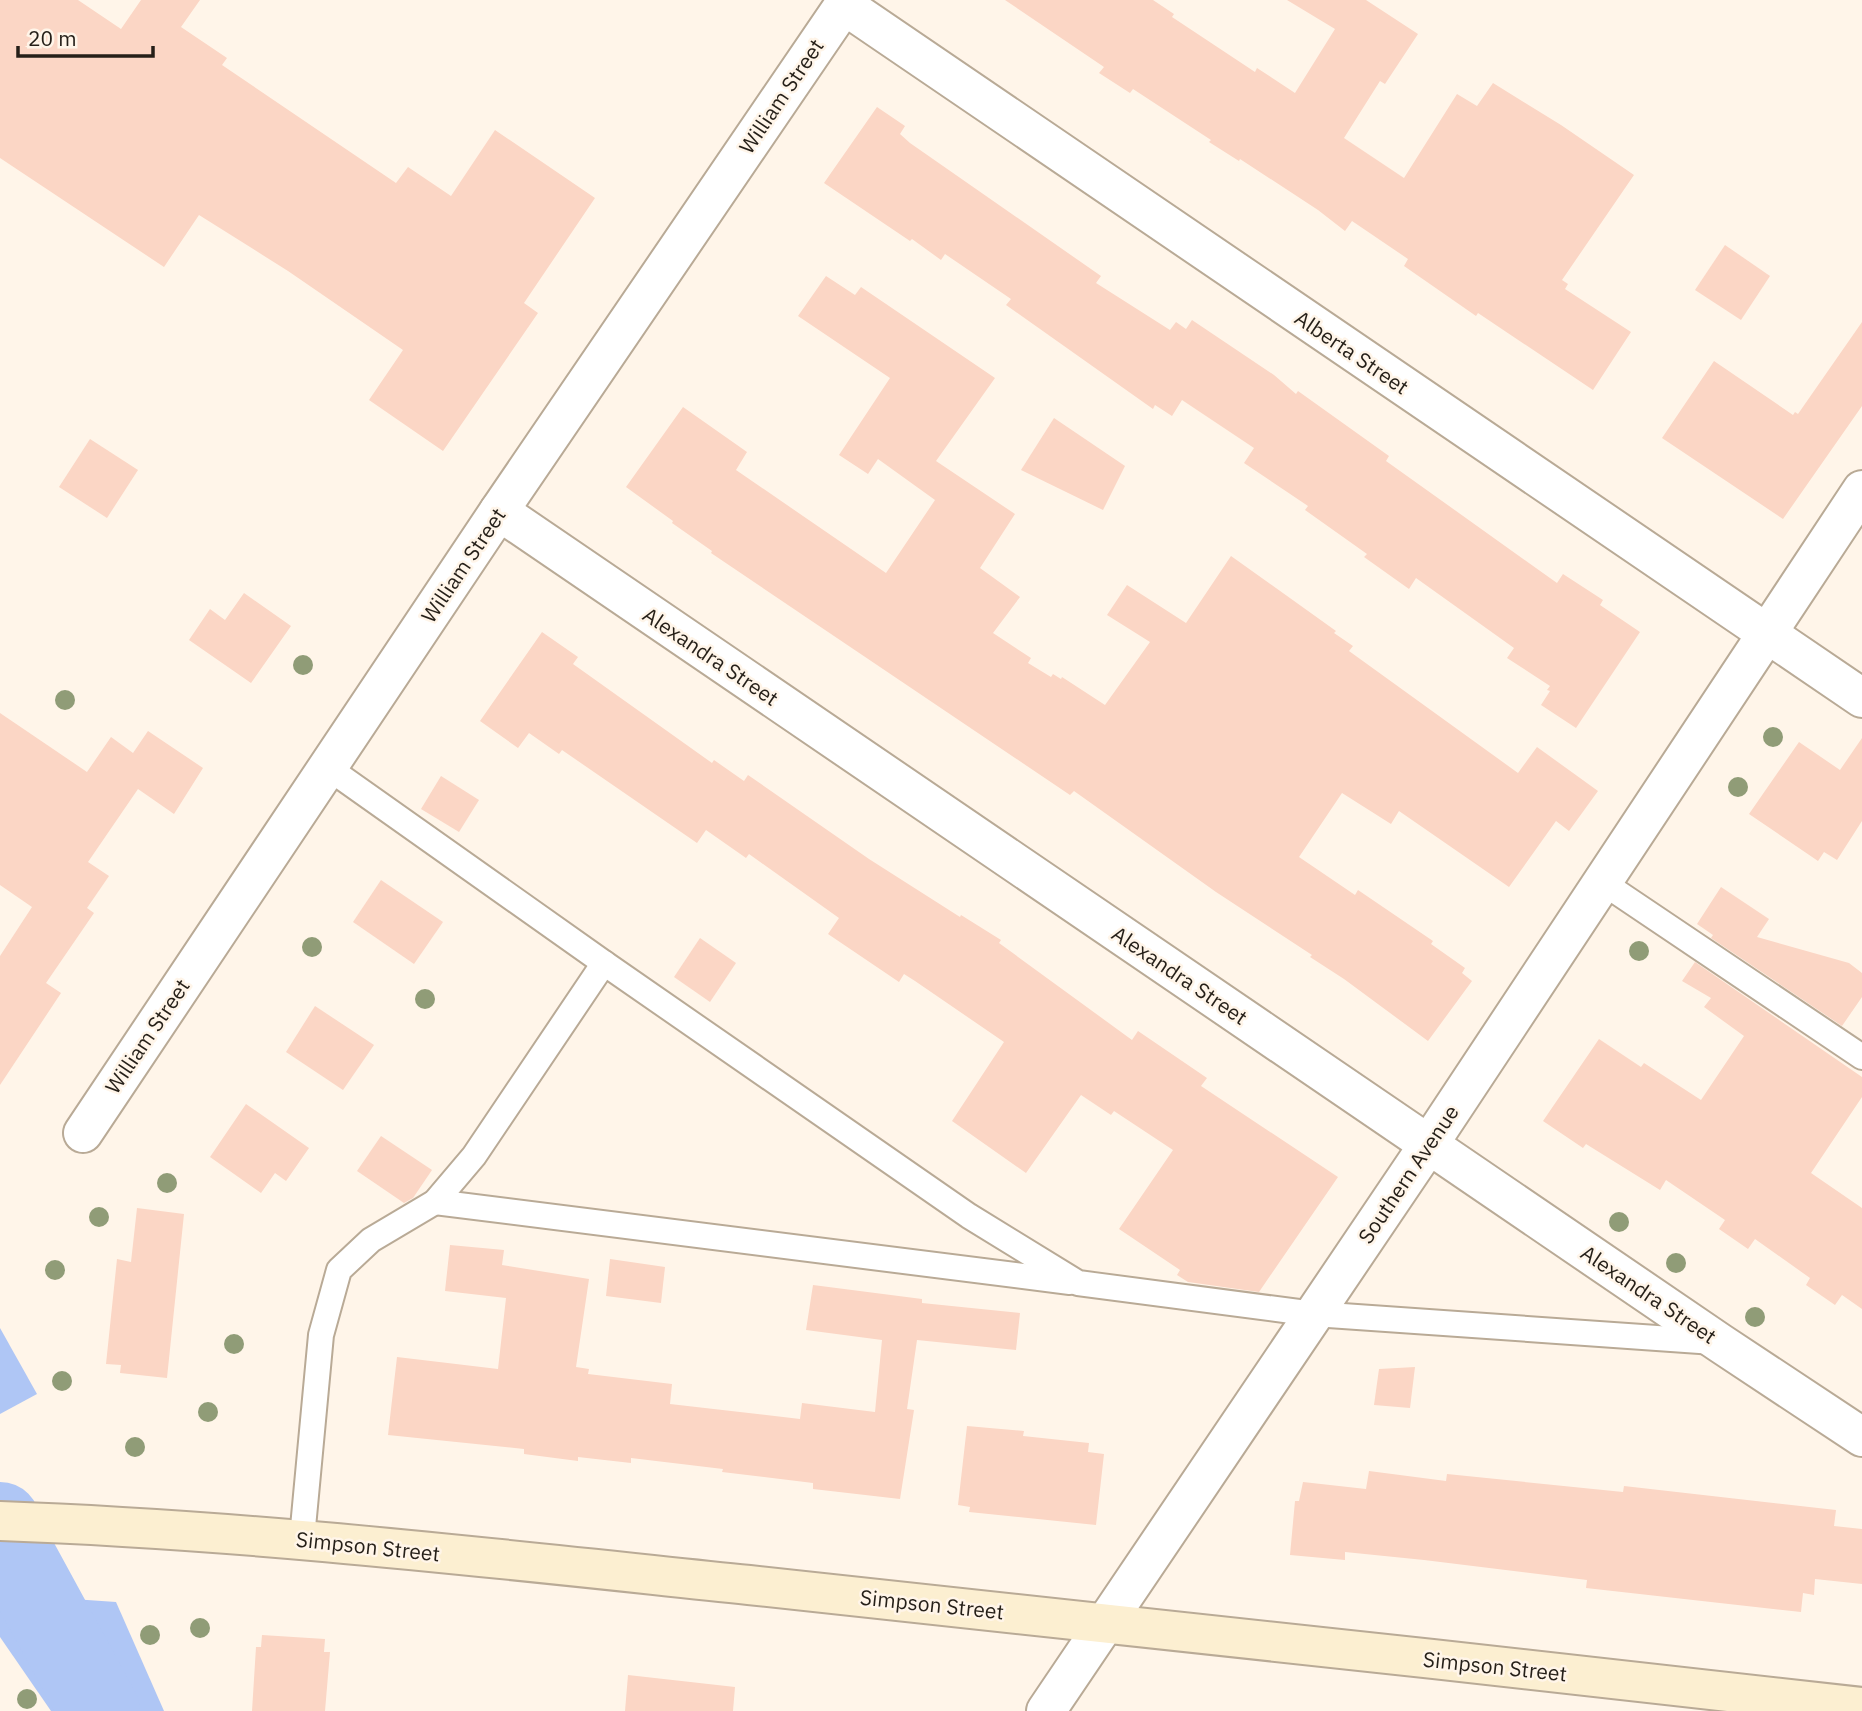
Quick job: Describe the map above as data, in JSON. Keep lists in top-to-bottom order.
{
  "streets": {
    "main road": ["Simpson Street"],
    "street": [
      "William Street",
      "Alberta Street",
      "Alexandra Street",
      "Southern Avenue"
    ]
  },
  "crossings": [
    ["William Street", "Alberta Street"],
    ["William Street", "Alexandra Street"],
    ["Alberta Street", "Southern Avenue"],
    ["Alexandra Street", "Southern Avenue"],
    ["Southern Avenue", "Simpson Street"]
  ],
  "scale_bar": "20 m"
}
